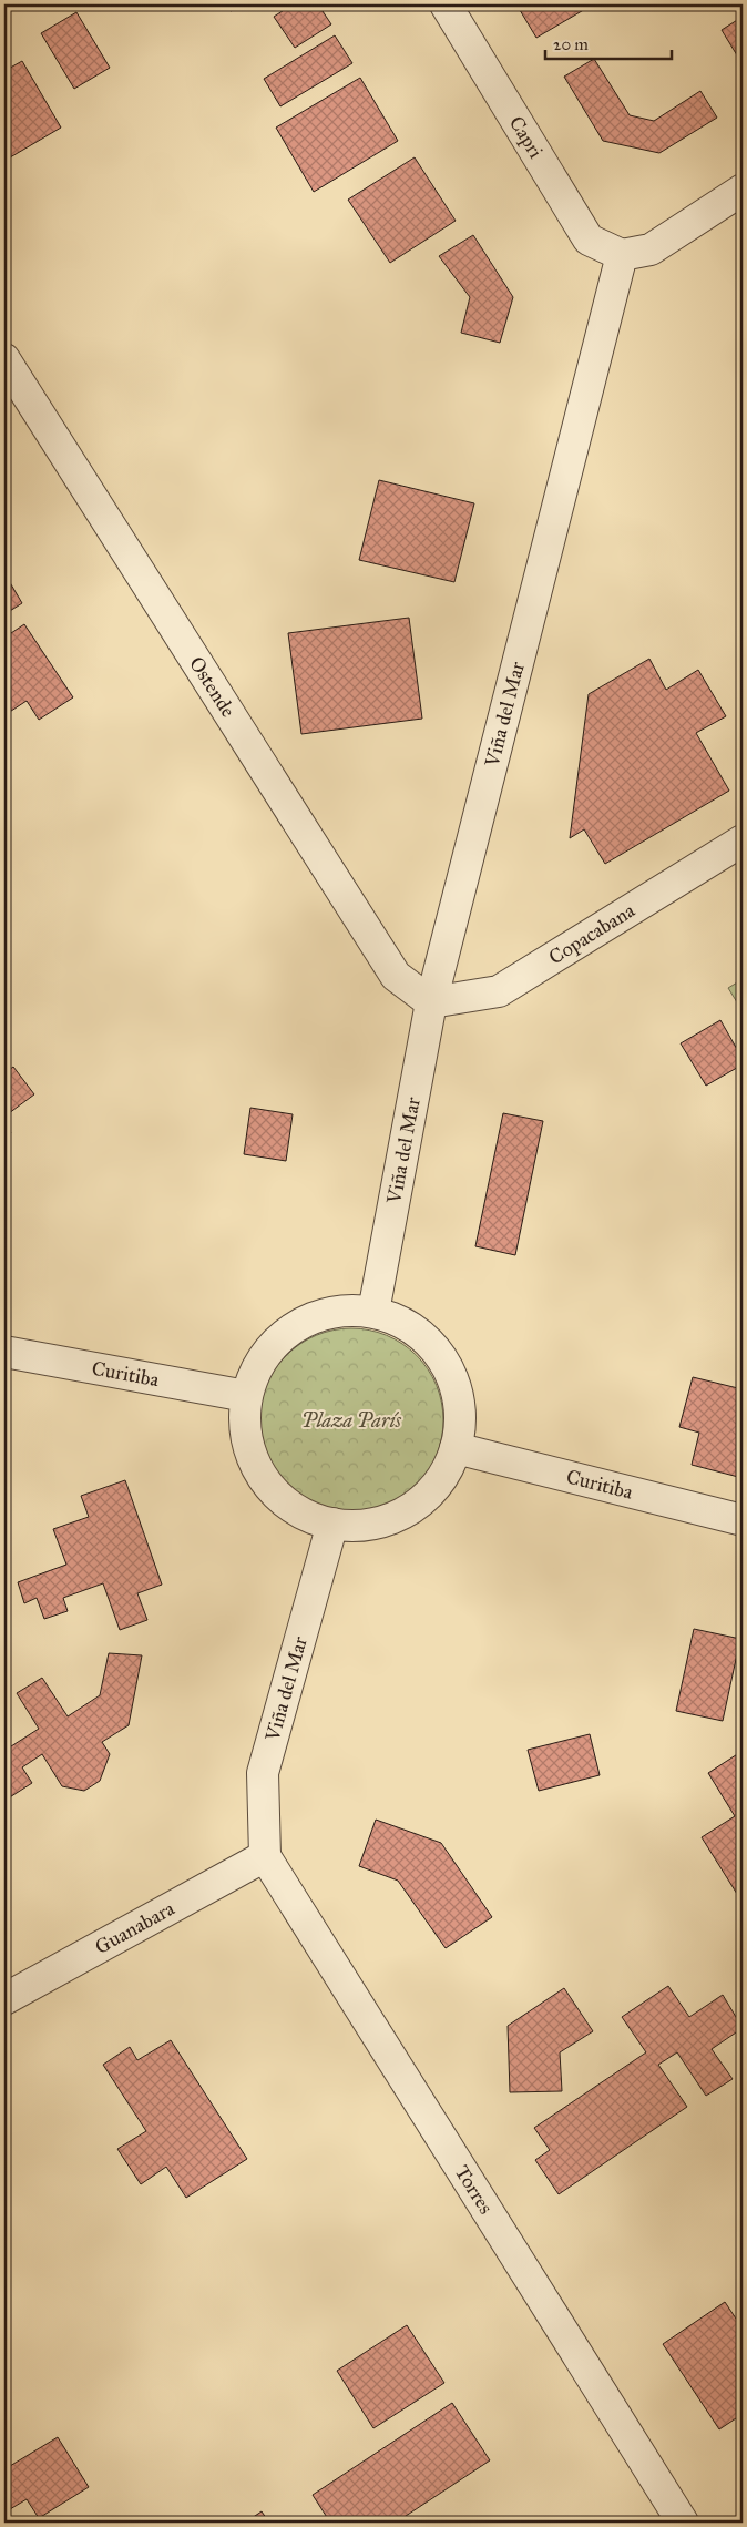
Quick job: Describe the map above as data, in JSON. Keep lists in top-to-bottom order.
{
  "streets": {
    "street": [
      "Capri",
      "Ostende",
      "Viña del Mar",
      "Copacabana",
      "Curitiba",
      "Guanabara",
      "Torres"
    ]
  },
  "crossings": [
    ["Capri", "Viña del Mar"],
    ["Ostende", "Viña del Mar"],
    ["Ostende", "Copacabana"],
    ["Viña del Mar", "Copacabana"],
    ["Viña del Mar", "Guanabara"],
    ["Viña del Mar", "Torres"],
    ["Guanabara", "Torres"]
  ],
  "parks": ["Plaza París"],
  "scale_bar": "20 m"
}
